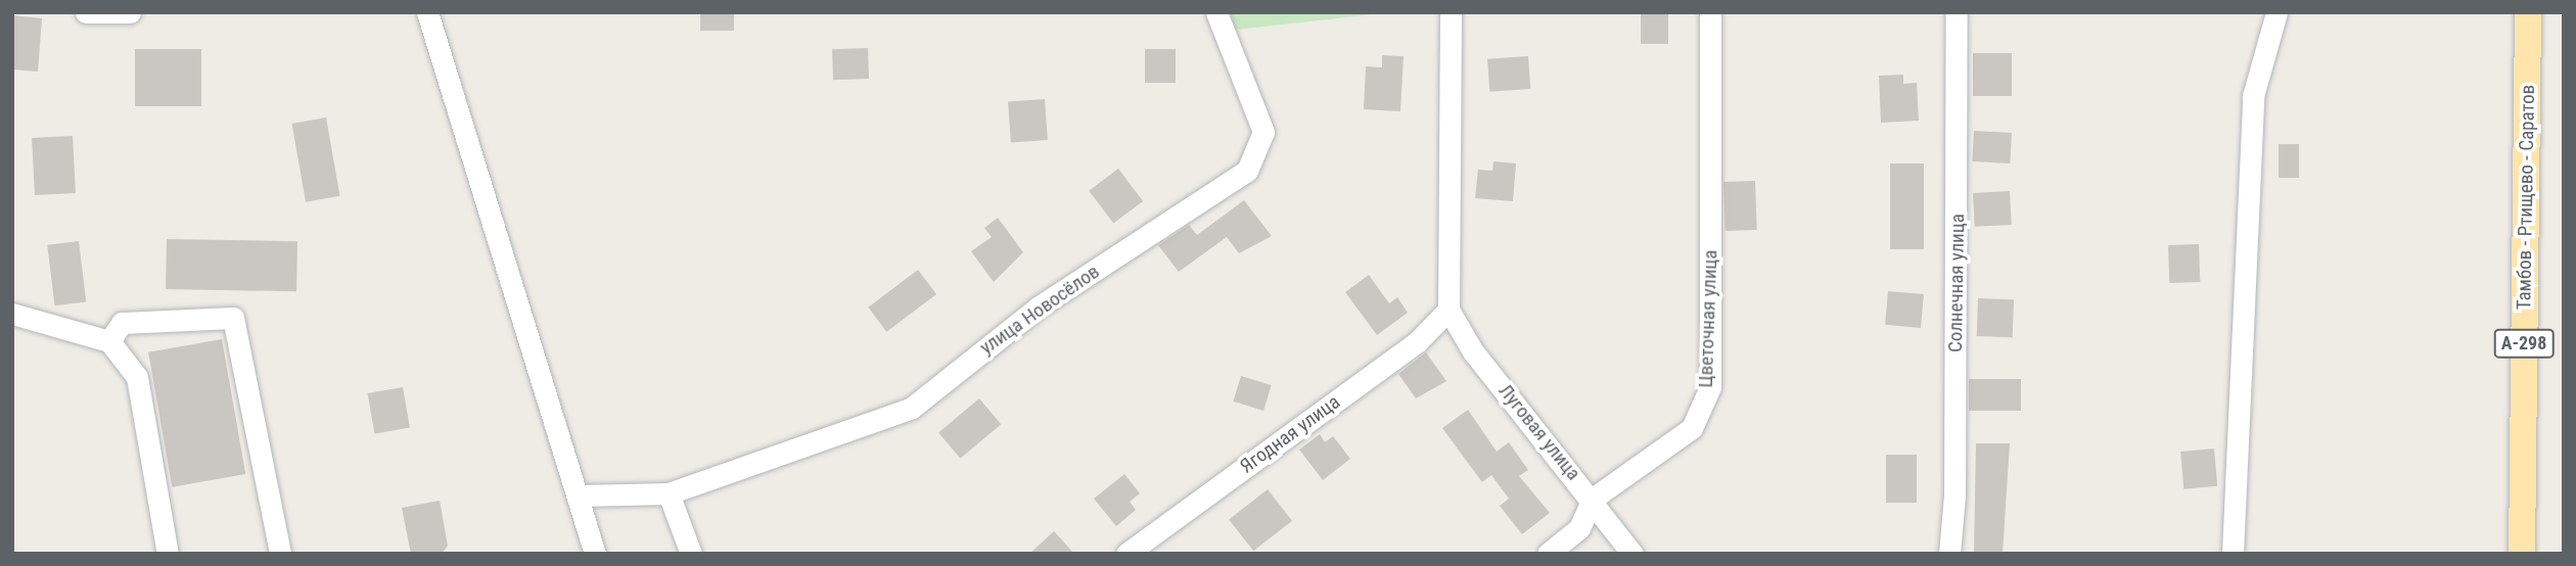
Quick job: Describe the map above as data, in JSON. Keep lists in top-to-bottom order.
{
  "streets": {
    "main road": ["Тамбов - Ртищево - Саратов", "А-298"],
    "street": [
      "Солнечная улица",
      "улица Новосёлов",
      "Цветочная улица",
      "Луговая улица",
      "Ягодная улица"
    ]
  },
  "crossings": [
    ["Цветочная улица", "Луговая улица"],
    ["Луговая улица", "Ягодная улица"]
  ]
}
